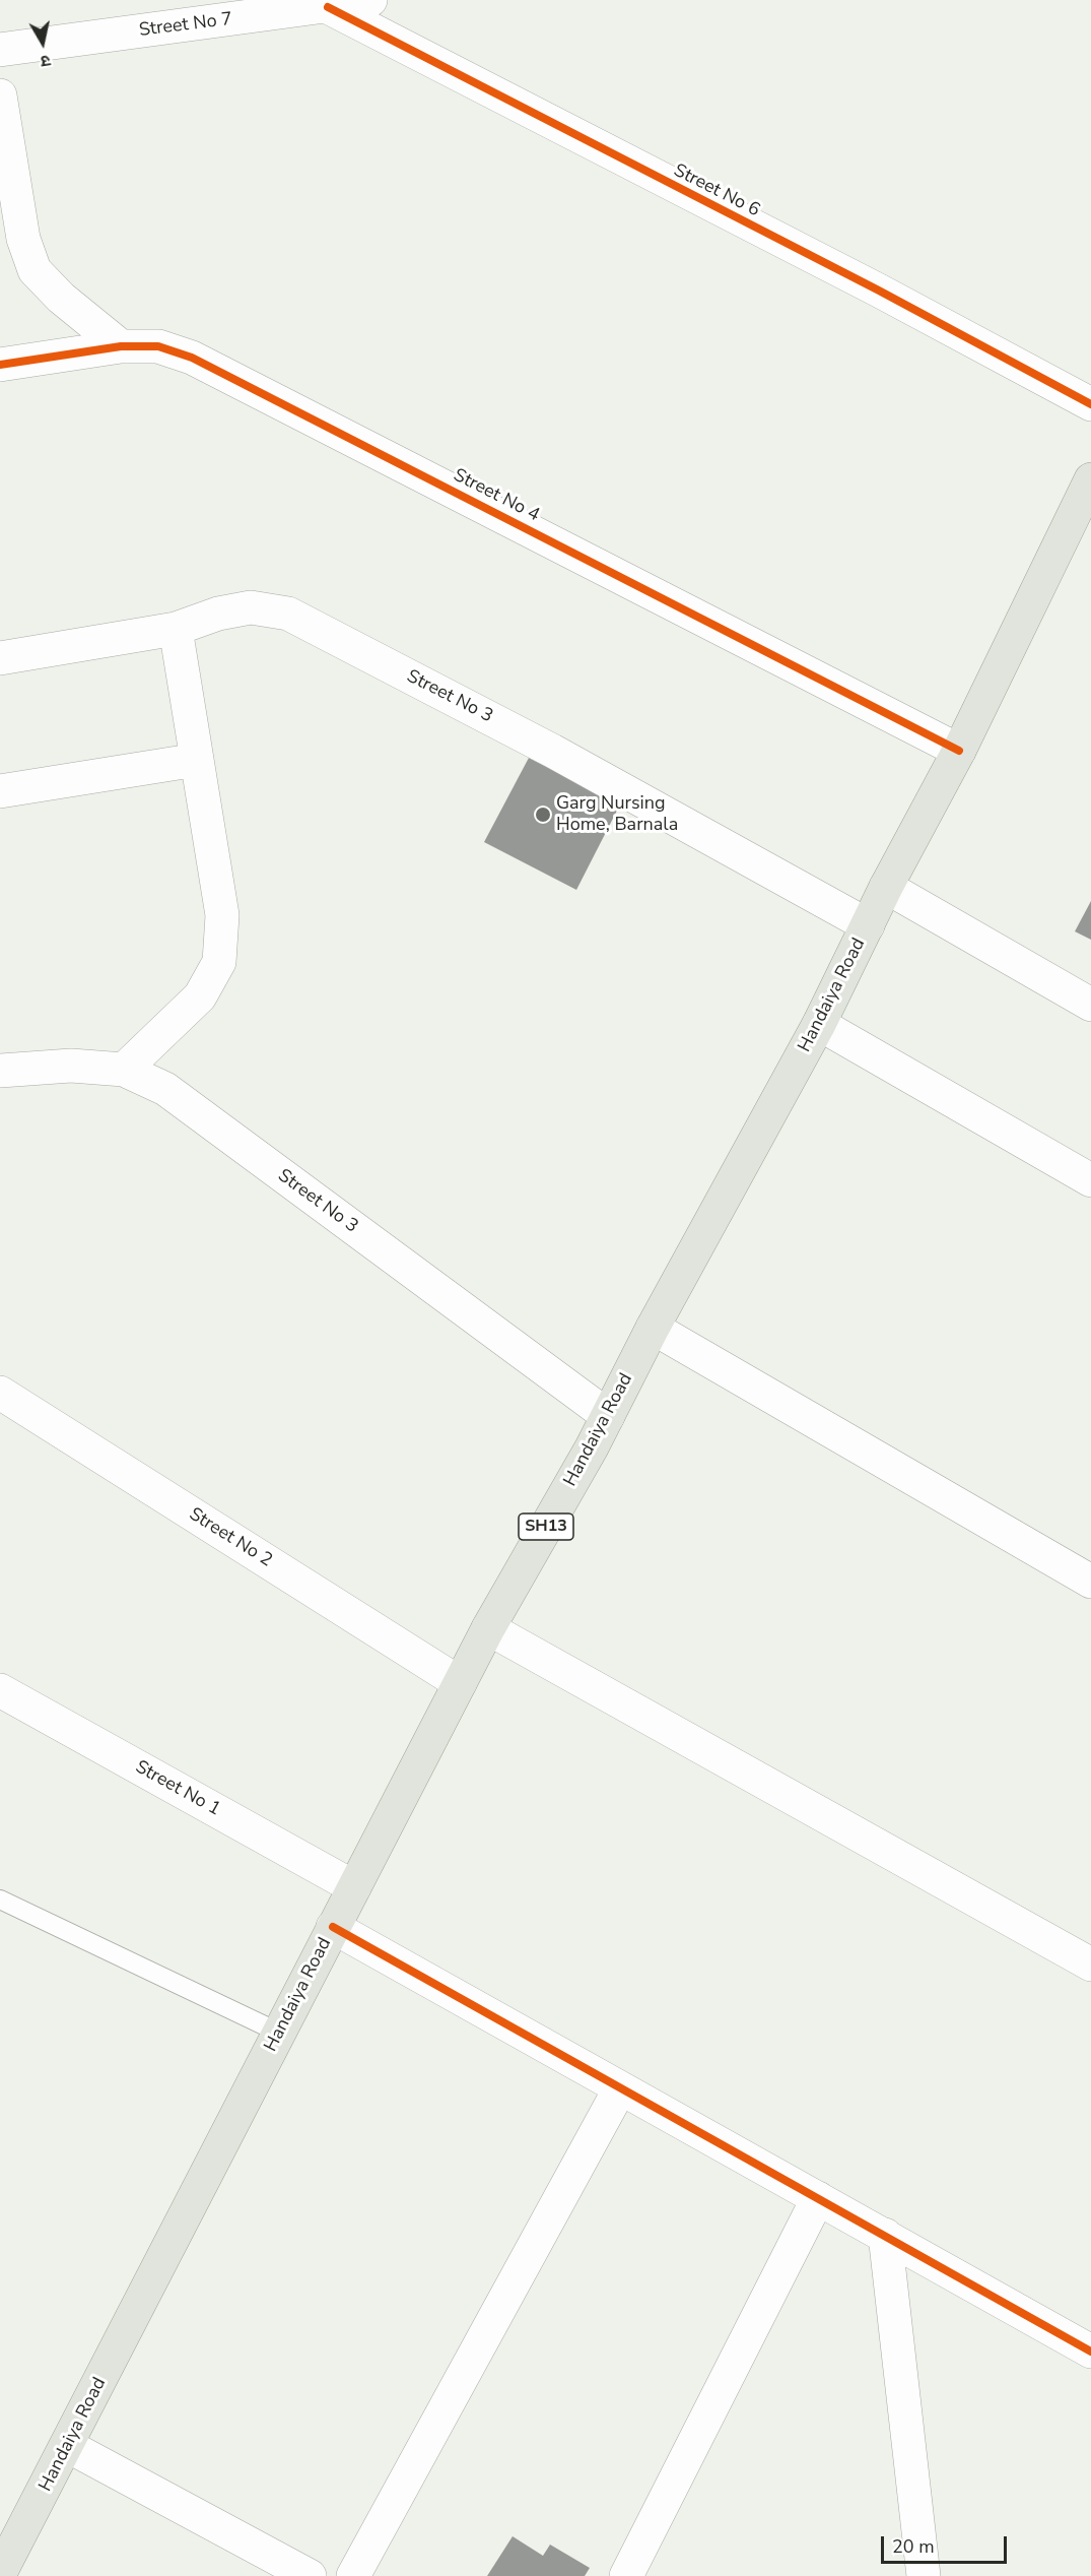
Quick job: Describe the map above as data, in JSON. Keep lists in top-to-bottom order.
{
  "streets": {
    "main road": ["Handaiya Road", "SH13"],
    "street": [
      "Street No 7",
      "Street No 6",
      "Street No 4",
      "Street No 3",
      "Street No 2",
      "Street No 1"
    ]
  },
  "crossings": [
    ["Street No 7", "Street No 6"],
    ["Street No 4", "Handaiya Road"],
    ["Street No 3", "Handaiya Road"],
    ["Handaiya Road", "Street No 2"],
    ["Handaiya Road", "Street No 1"]
  ],
  "places": ["Garg Nursing Home, Barnala"],
  "scale_bar": "20 m",
  "north": "bottom"
}
